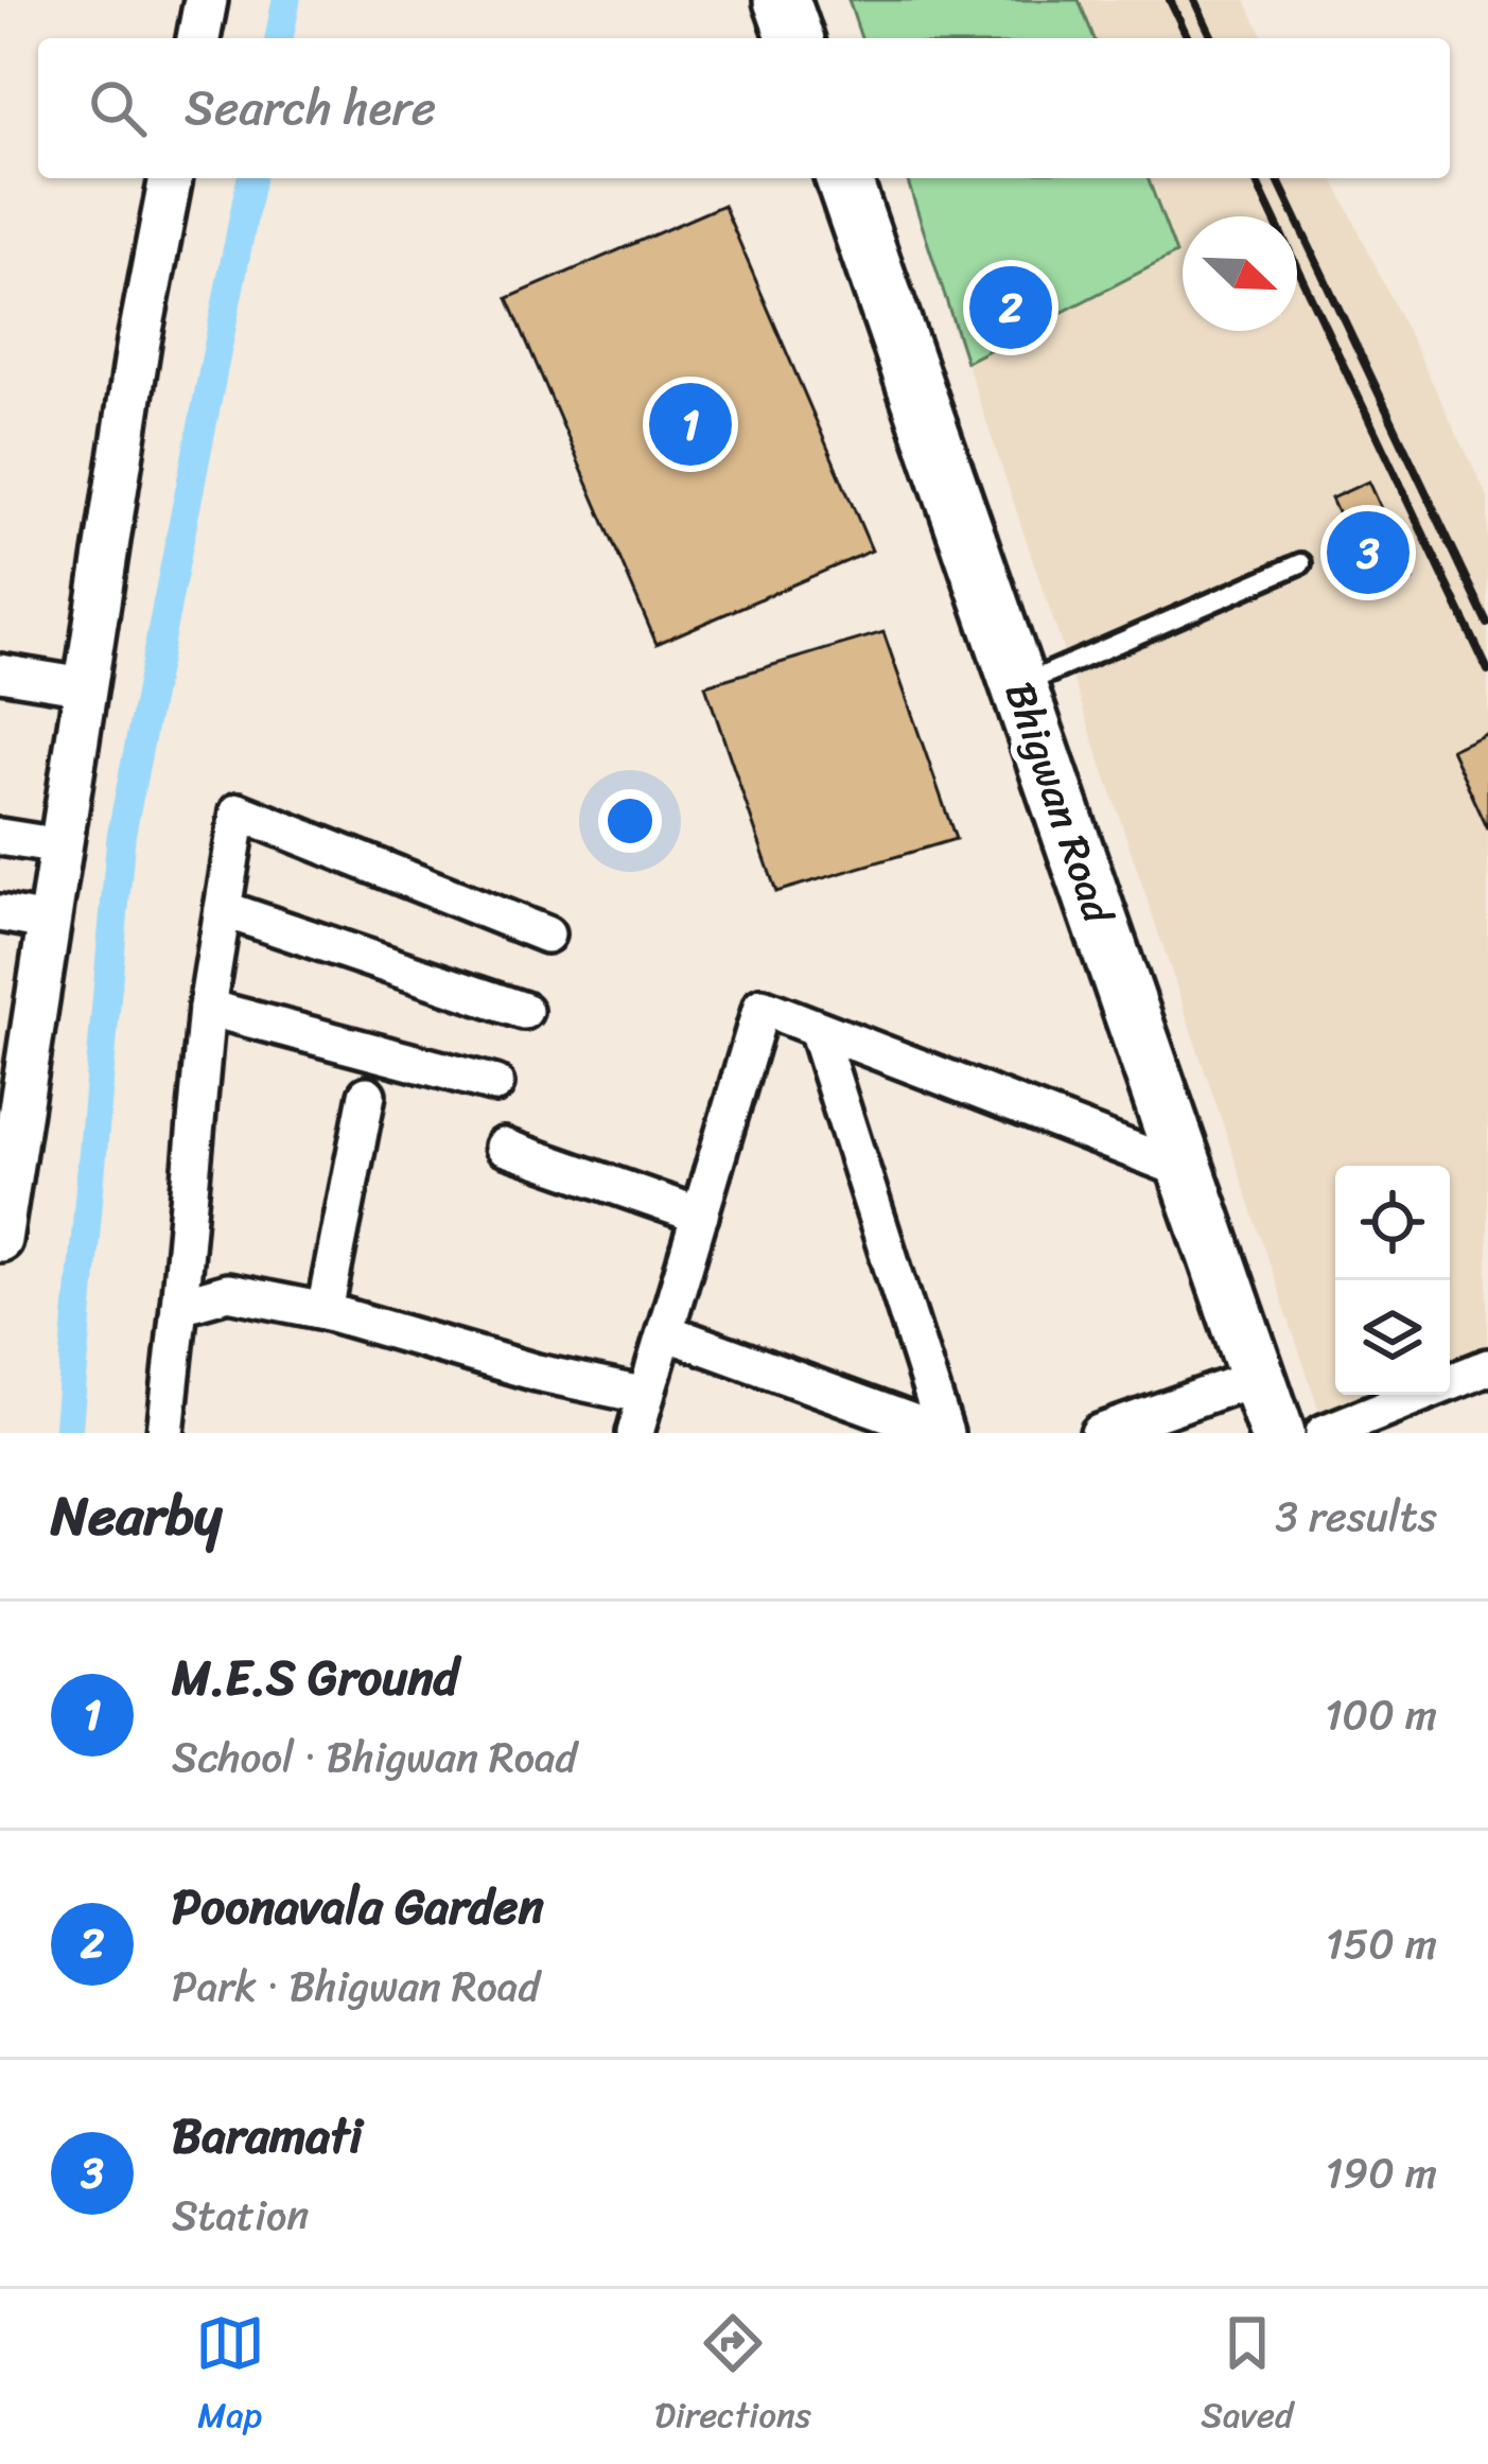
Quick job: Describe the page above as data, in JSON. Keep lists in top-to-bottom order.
{
  "streets": {
    "main road": ["Bhigwan Road"]
  },
  "north": "bottom right",
  "page": {
    "search": "Search here",
    "pins": ["2", "1", "3"],
    "heading": ["Nearby", "3 results"],
    "list": [
      {
        "mark": "1",
        "name": "M.E.S Ground",
        "note": "School · Bhigwan Road",
        "value": "100 m"
      },
      {
        "mark": "2",
        "name": "Poonavala Garden",
        "note": "Park · Bhigwan Road",
        "value": "150 m"
      },
      {
        "mark": "3",
        "name": "Baramati",
        "note": "Station",
        "value": "190 m"
      }
    ],
    "nav": ["Map", "Directions", "Saved"]
  }
}
